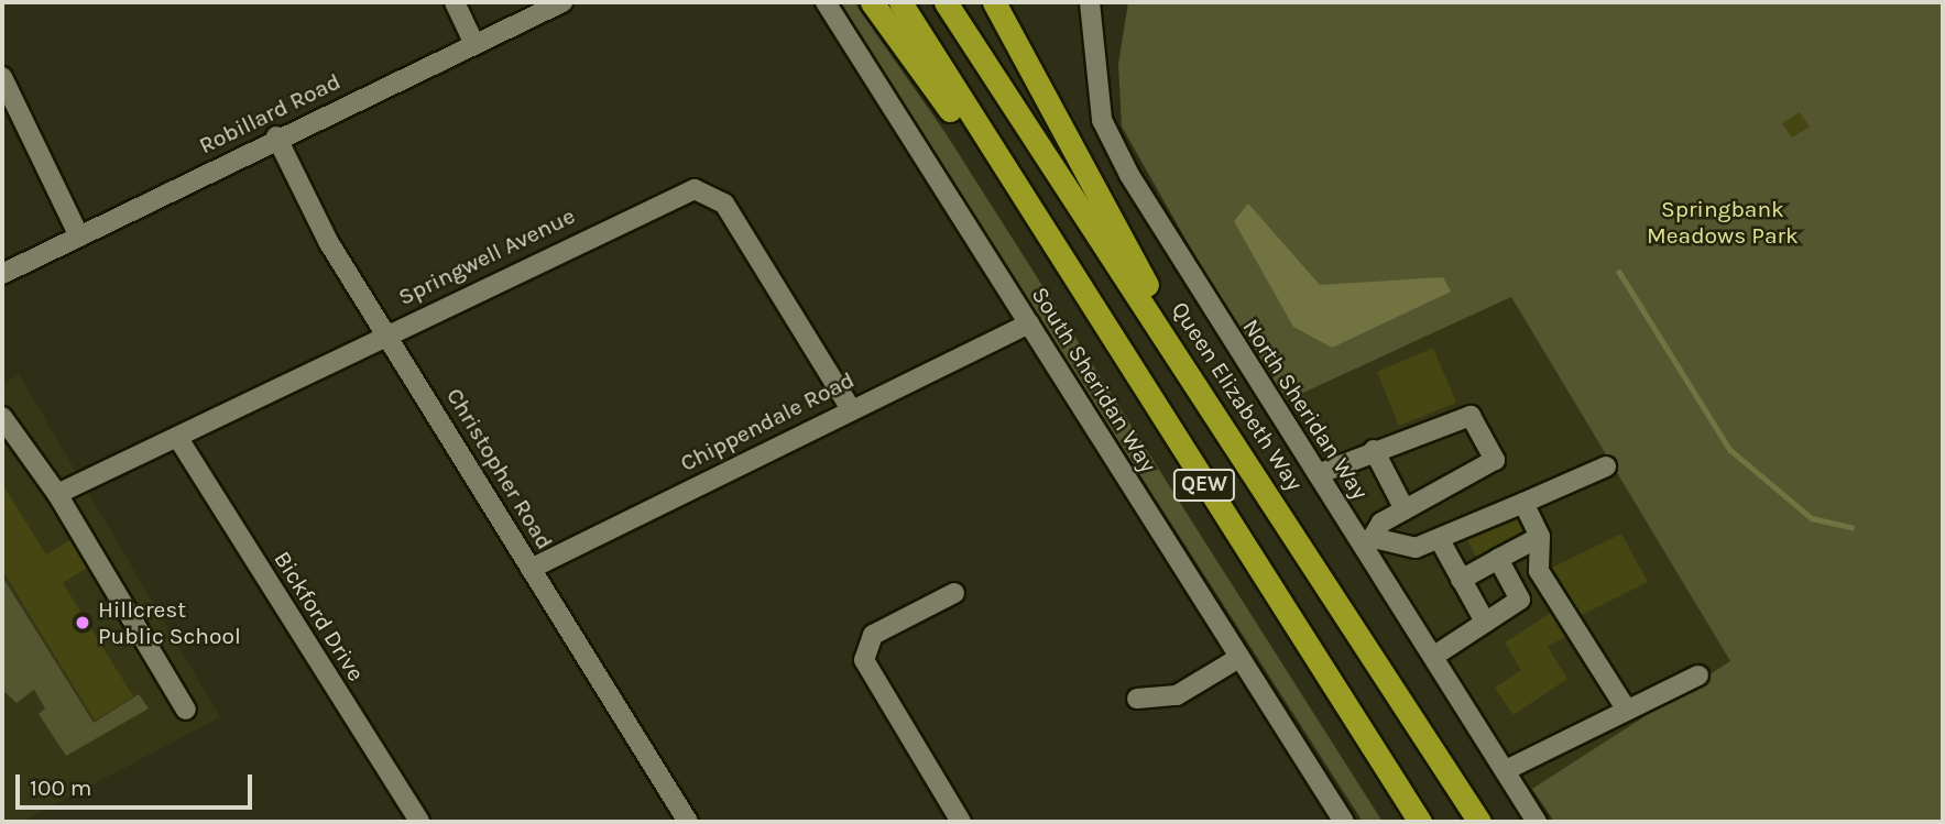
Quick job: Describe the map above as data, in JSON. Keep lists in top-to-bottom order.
{
  "streets": {
    "highway": ["Queen Elizabeth Way", "QEW"],
    "street": [
      "Robillard Road",
      "Springwell Avenue",
      "South Sheridan Way",
      "North Sheridan Way",
      "Chippendale Road",
      "Christopher Road",
      "Bickford Drive"
    ]
  },
  "crossings": [
    ["Robillard Road", "Christopher Road"],
    ["Springwell Avenue", "Chippendale Road"],
    ["Springwell Avenue", "Christopher Road"],
    ["Springwell Avenue", "Bickford Drive"],
    ["South Sheridan Way", "Chippendale Road"],
    ["Chippendale Road", "Christopher Road"]
  ],
  "parks": ["Springbank Meadows Park"],
  "places": ["Hillcrest Public School"],
  "scale_bar": "100 m"
}
